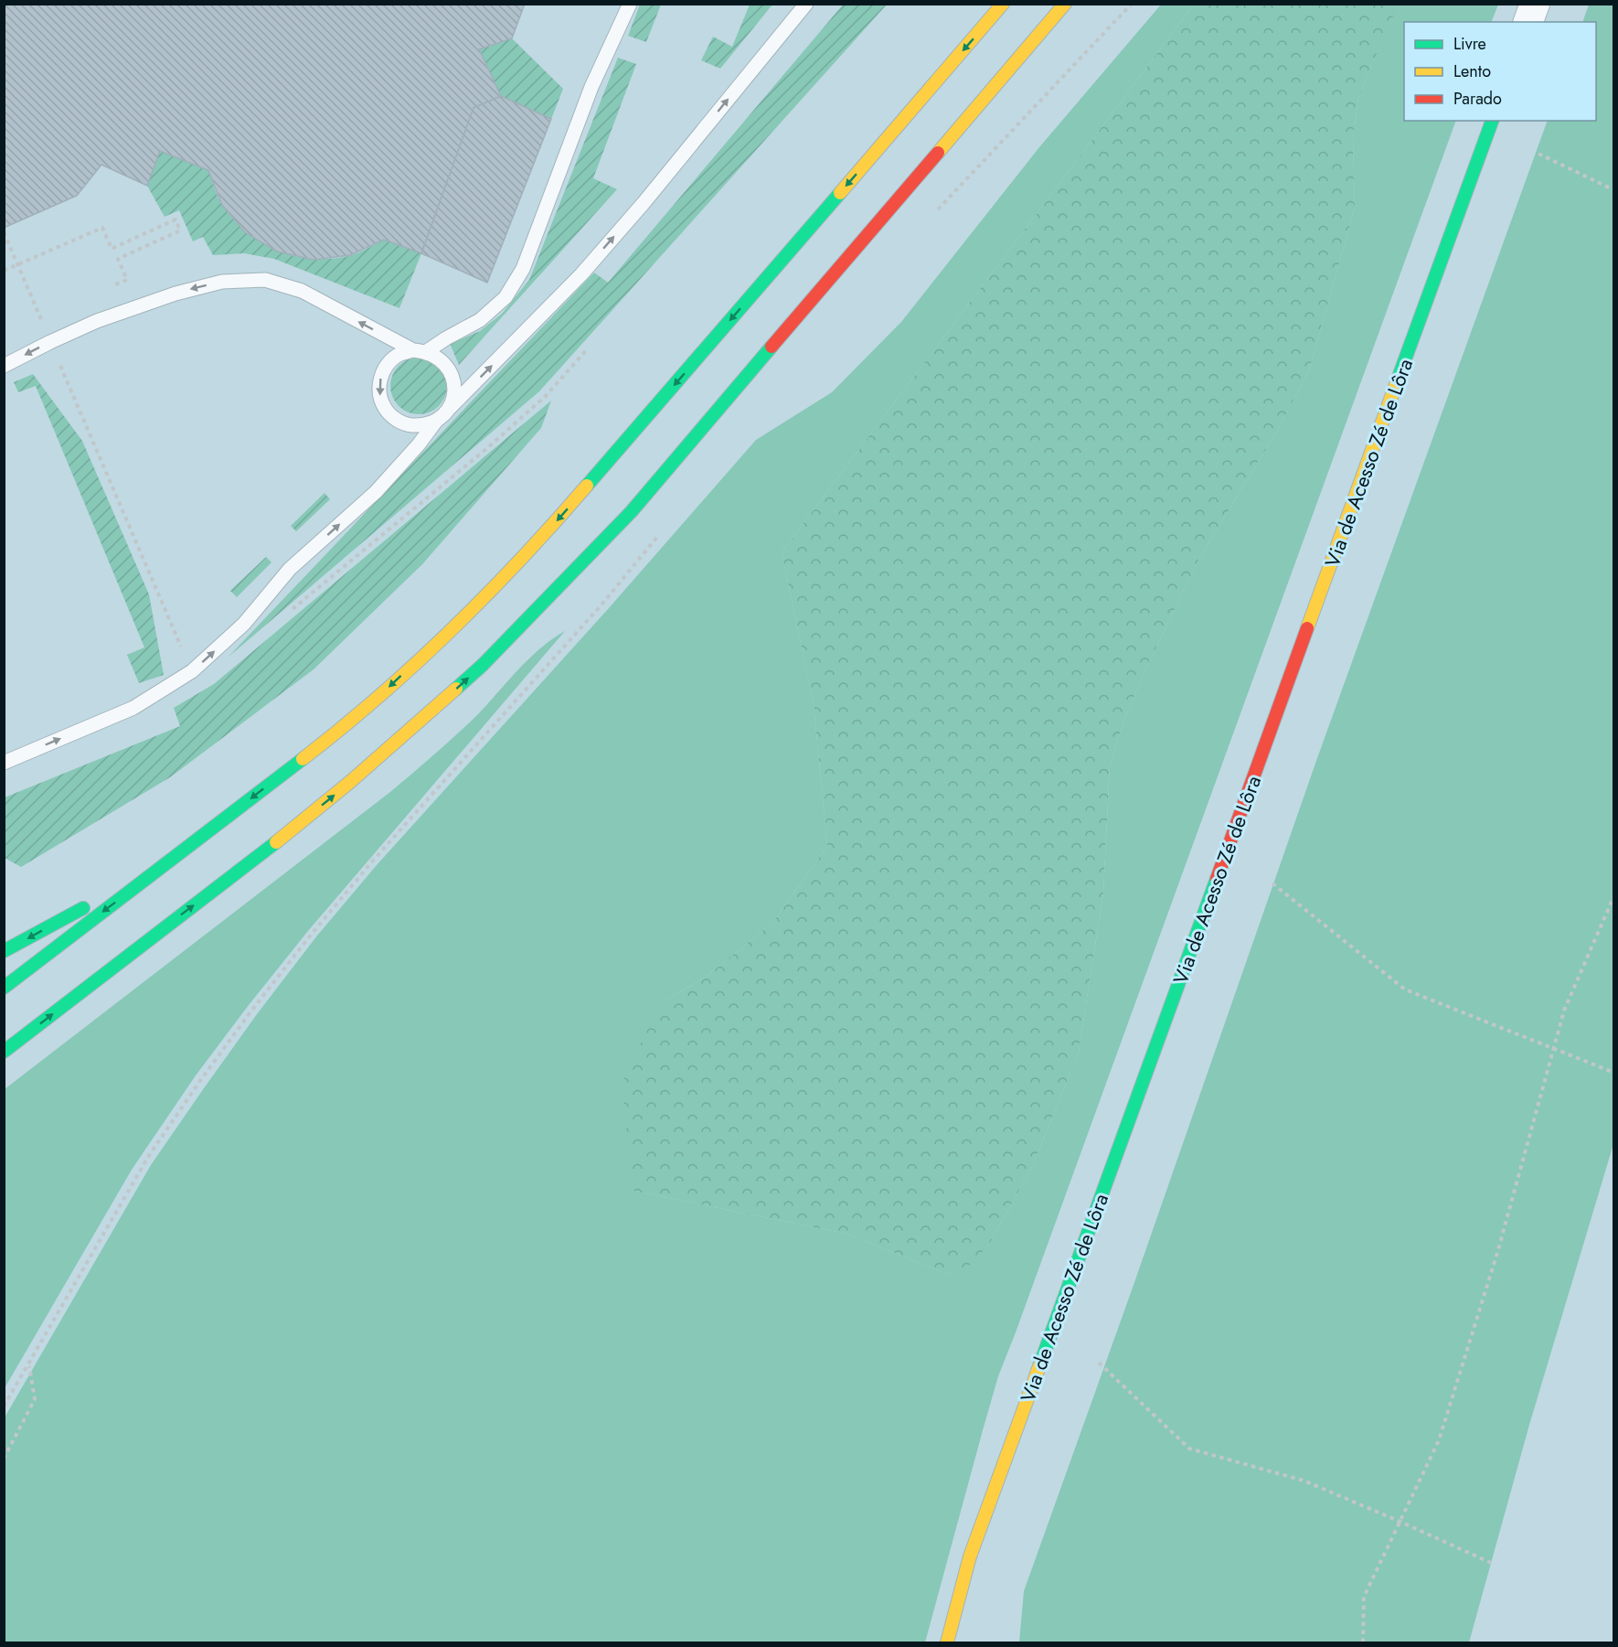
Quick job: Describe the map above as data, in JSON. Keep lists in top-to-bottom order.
{
  "streets": {
    "main road": ["Via de Acesso Zé de Lôra"]
  },
  "legend": ["Livre", "Lento", "Parado"]
}
